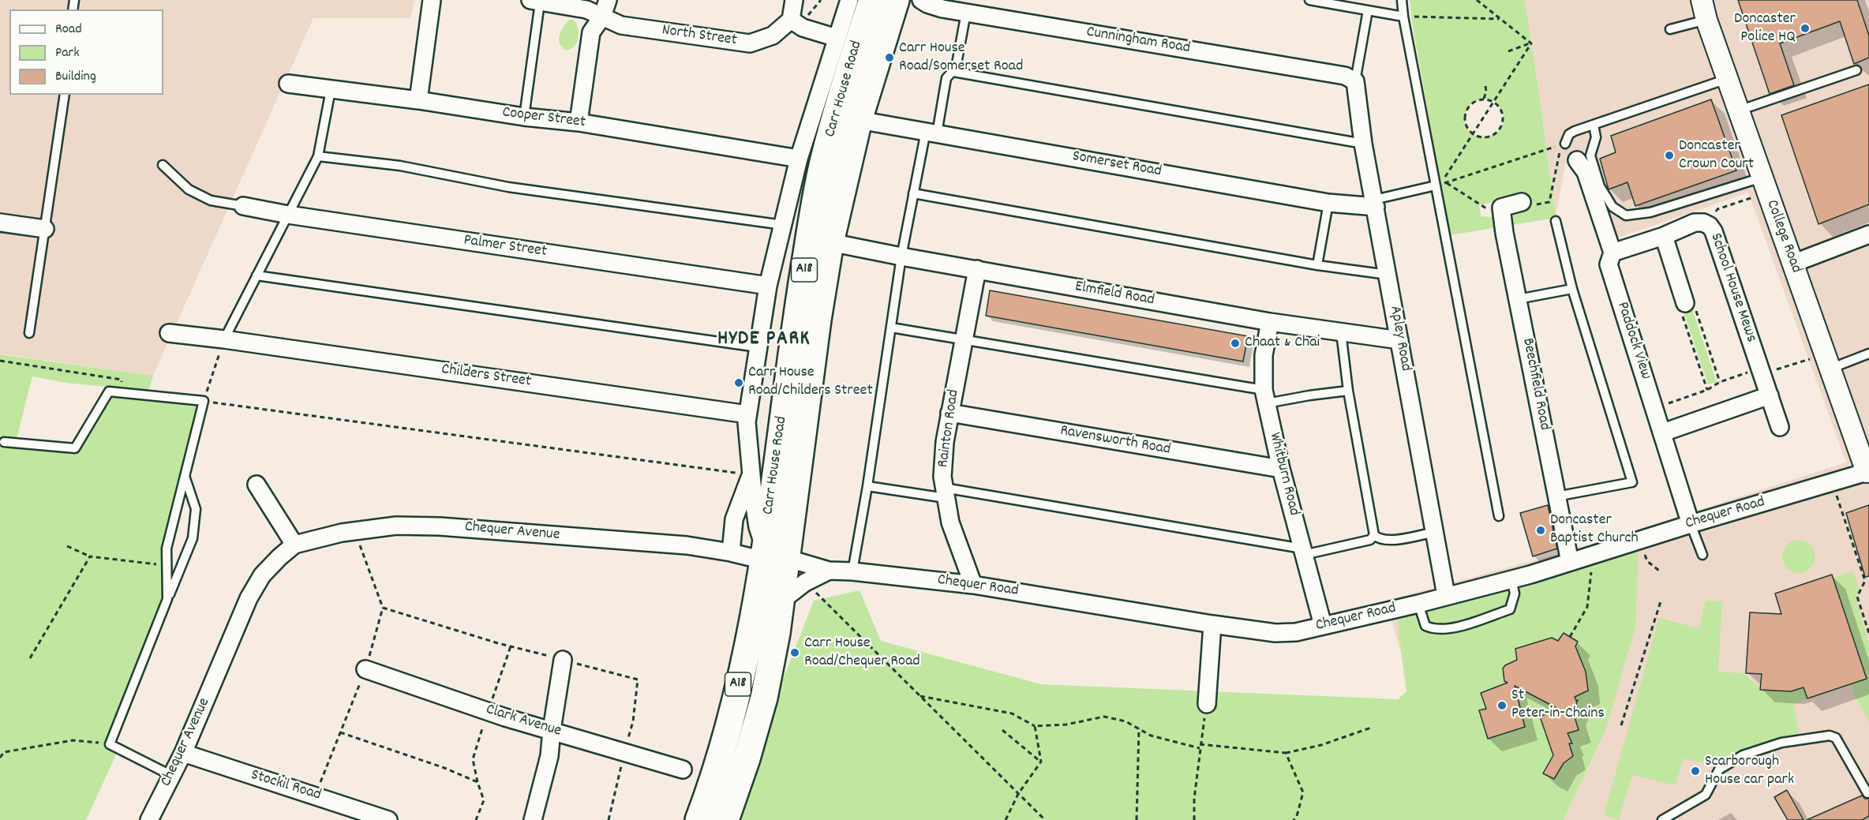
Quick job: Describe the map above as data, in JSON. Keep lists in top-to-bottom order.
{
  "streets": {
    "highway": ["Carr House Road", "A18"],
    "street": [
      "North Street",
      "Cunningham Road",
      "Cooper Street",
      "Somerset Road",
      "College Road",
      "Palmer Street",
      "School House Mews",
      "Elmfield Road",
      "Apley Road",
      "Paddock View",
      "Childers Street",
      "Beechfield Road",
      "Rainton Road",
      "Ravensworth Road",
      "Whitburn Road",
      "Chequer Road",
      "Chequer Avenue",
      "Clark Avenue",
      "Stockil Road"
    ]
  },
  "crossings": [
    ["North Street", "Cooper Street"],
    ["Cunningham Road", "Apley Road"],
    ["Carr House Road", "Somerset Road"],
    ["Carr House Road", "Elmfield Road"],
    ["Carr House Road", "Chequer Road"],
    ["Carr House Road", "Chequer Avenue"],
    ["Somerset Road", "Apley Road"],
    ["College Road", "Chequer Road"],
    ["School House Mews", "Paddock View"],
    ["Elmfield Road", "Apley Road"],
    ["Elmfield Road", "Rainton Road"],
    ["Elmfield Road", "Whitburn Road"],
    ["Apley Road", "Chequer Road"],
    ["Paddock View", "Chequer Road"],
    ["Beechfield Road", "Chequer Road"],
    ["Rainton Road", "Ravensworth Road"],
    ["Rainton Road", "Chequer Road"],
    ["Ravensworth Road", "Whitburn Road"],
    ["Whitburn Road", "Chequer Road"],
    ["Chequer Avenue", "Stockil Road"]
  ],
  "districts": ["HYDE PARK"],
  "places": [
    "Doncaster Police HQ",
    "Carr House Road/Somerset Road",
    "Doncaster Crown Court",
    "Chaat & Chai",
    "Carr House Road/Childers Street",
    "Doncaster Baptist Church",
    "Carr House Road/Chequer Road",
    "St Peter-in-Chains",
    "Scarborough House car park"
  ],
  "legend": ["Road", "Park", "Building"]
}
